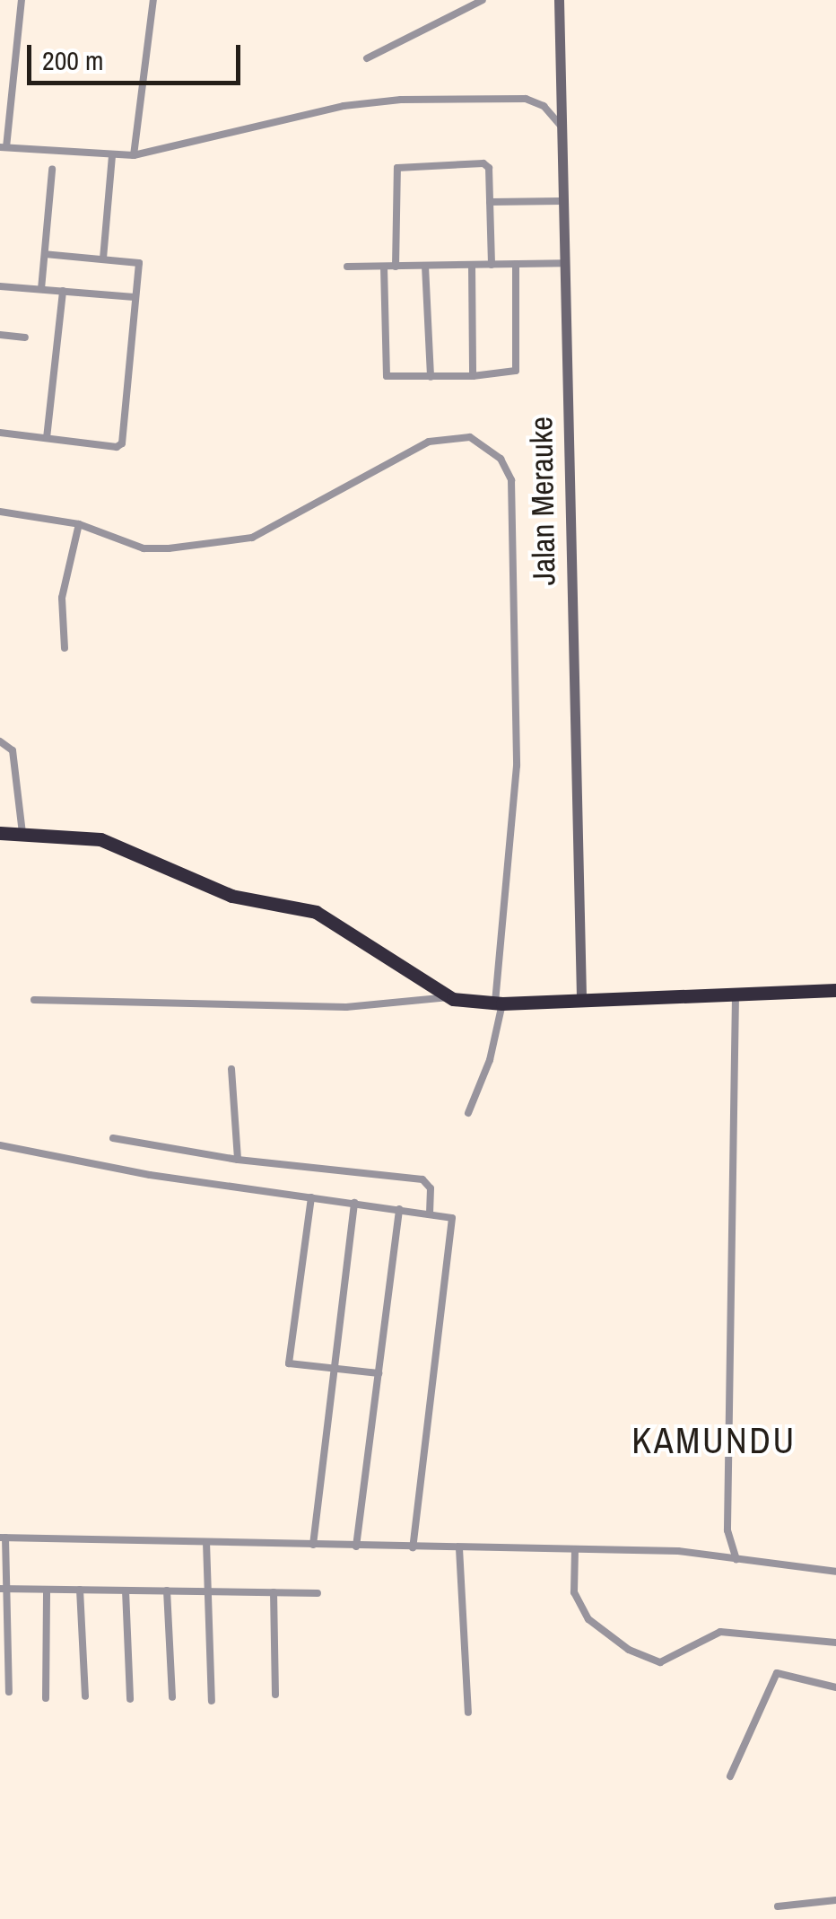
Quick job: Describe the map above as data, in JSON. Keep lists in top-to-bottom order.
{
  "streets": {
    "street": ["Jalan Merauke"]
  },
  "districts": ["KAMUNDU"],
  "scale_bar": "200 m"
}
